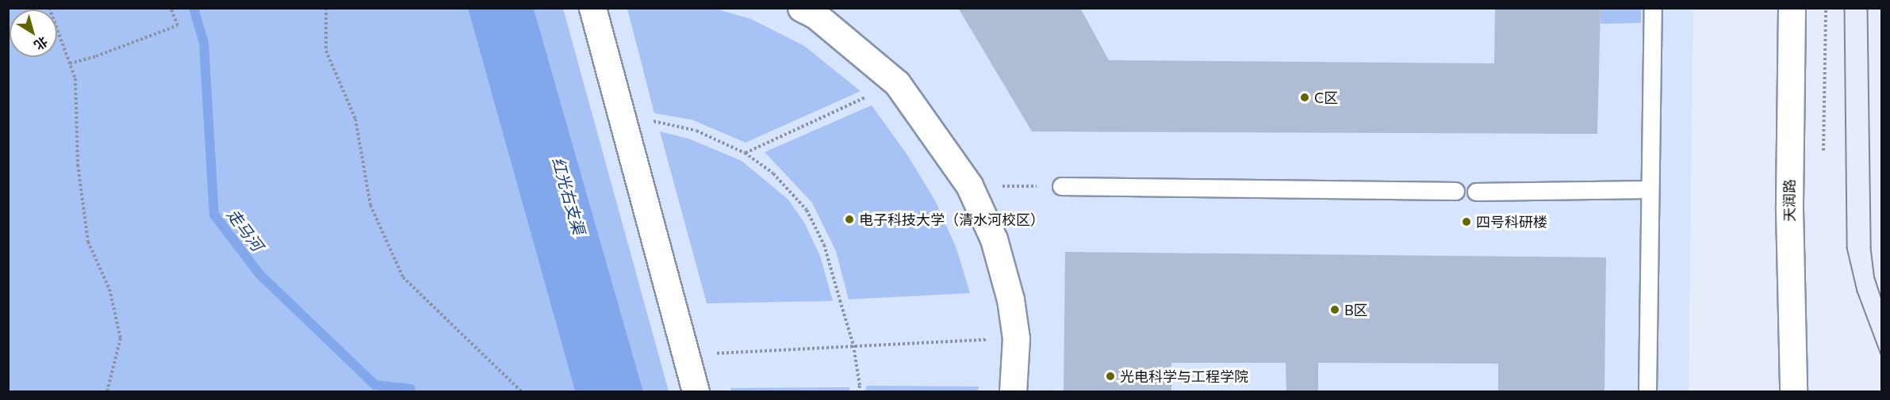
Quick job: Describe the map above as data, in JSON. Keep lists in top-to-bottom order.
{
  "streets": {
    "street": ["天润路"]
  },
  "water": ["红光右支渠", "走马河"],
  "places": [
    "C区",
    "电子科技大学（清水河校区）",
    "四号科研楼",
    "B区",
    "光电科学与工程学院"
  ],
  "north": "bottom right"
}
